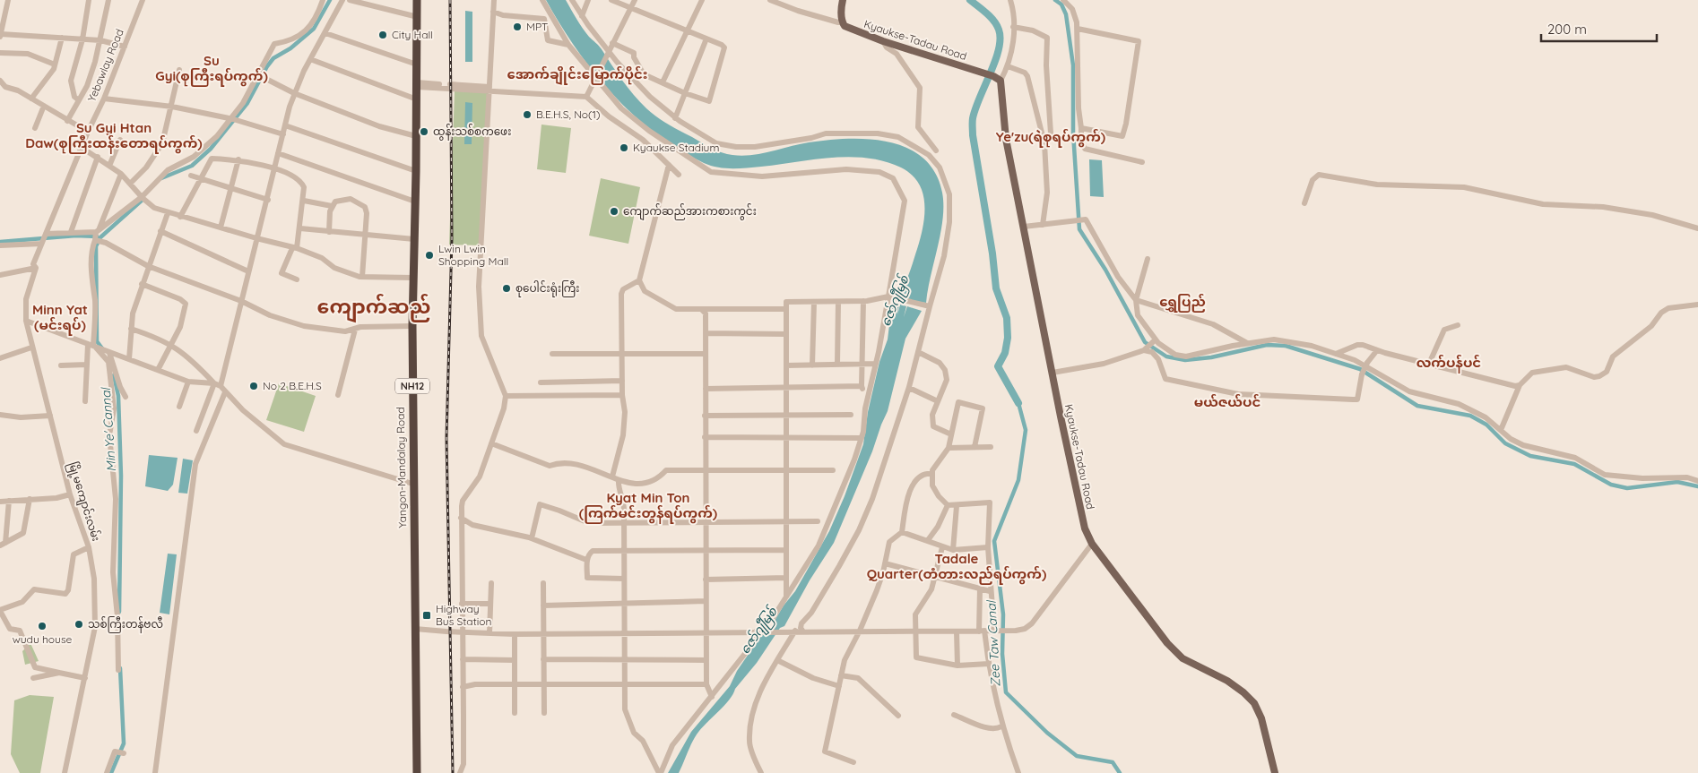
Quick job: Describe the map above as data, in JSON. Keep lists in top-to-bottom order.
{
  "streets": {
    "highway": ["NH12", "Yangon-Mandalay Road"],
    "main road": ["Kyaukse-Tadau Road"],
    "street": ["Yebawlay Road", "မြို့မကျောင်းလမ်း"]
  },
  "crossings": [
    ["Yebawlay Road", "မြို့မကျောင်းလမ်း"]
  ],
  "districts": [
    "Su Gyi(စုကြီးရပ်ကွက်)",
    "အောက်ချိုင်းမြောက်ပိုင်း",
    "Su Gyi Htan Daw(စုကြီးထန်းတောရပ်ကွက်)",
    "Ye'zu(ရဲစုရပ်ကွက်)",
    "ရွှေပြည်",
    "ကျောက်ဆည်",
    "Minn Yat (မင်းရပ်)",
    "လက်ပန်ပင်",
    "မယ်ဇယ်ပင်",
    "Kyat Min Ton (ကြက်မင်းတွန်ရပ်ကွက်)",
    "Tadale Quarter(တံတားလည်ရပ်ကွက်)"
  ],
  "water": ["ဇော်ဂျီမြစ်", "Min Ye' Cannal", "Zee Taw Canal"],
  "places": {
    "other": [
      "MPT",
      "City Hall",
      "B.E.H.S, No(1)",
      "ထွန်းသစ်စကဖေး",
      "Kyaukse Stadium",
      "ကျောက်ဆည်အားကစားကွင်း",
      "Lwin Lwin Shopping Mall",
      "စုပေါင်းရုံးကြီး",
      "No 2 B.E.H.S",
      "သစ်ကြီးတန်ဗလီ",
      "wudu house"
    ],
    "transit": ["Highway Bus Station"]
  },
  "scale_bar": "200 m"
}
